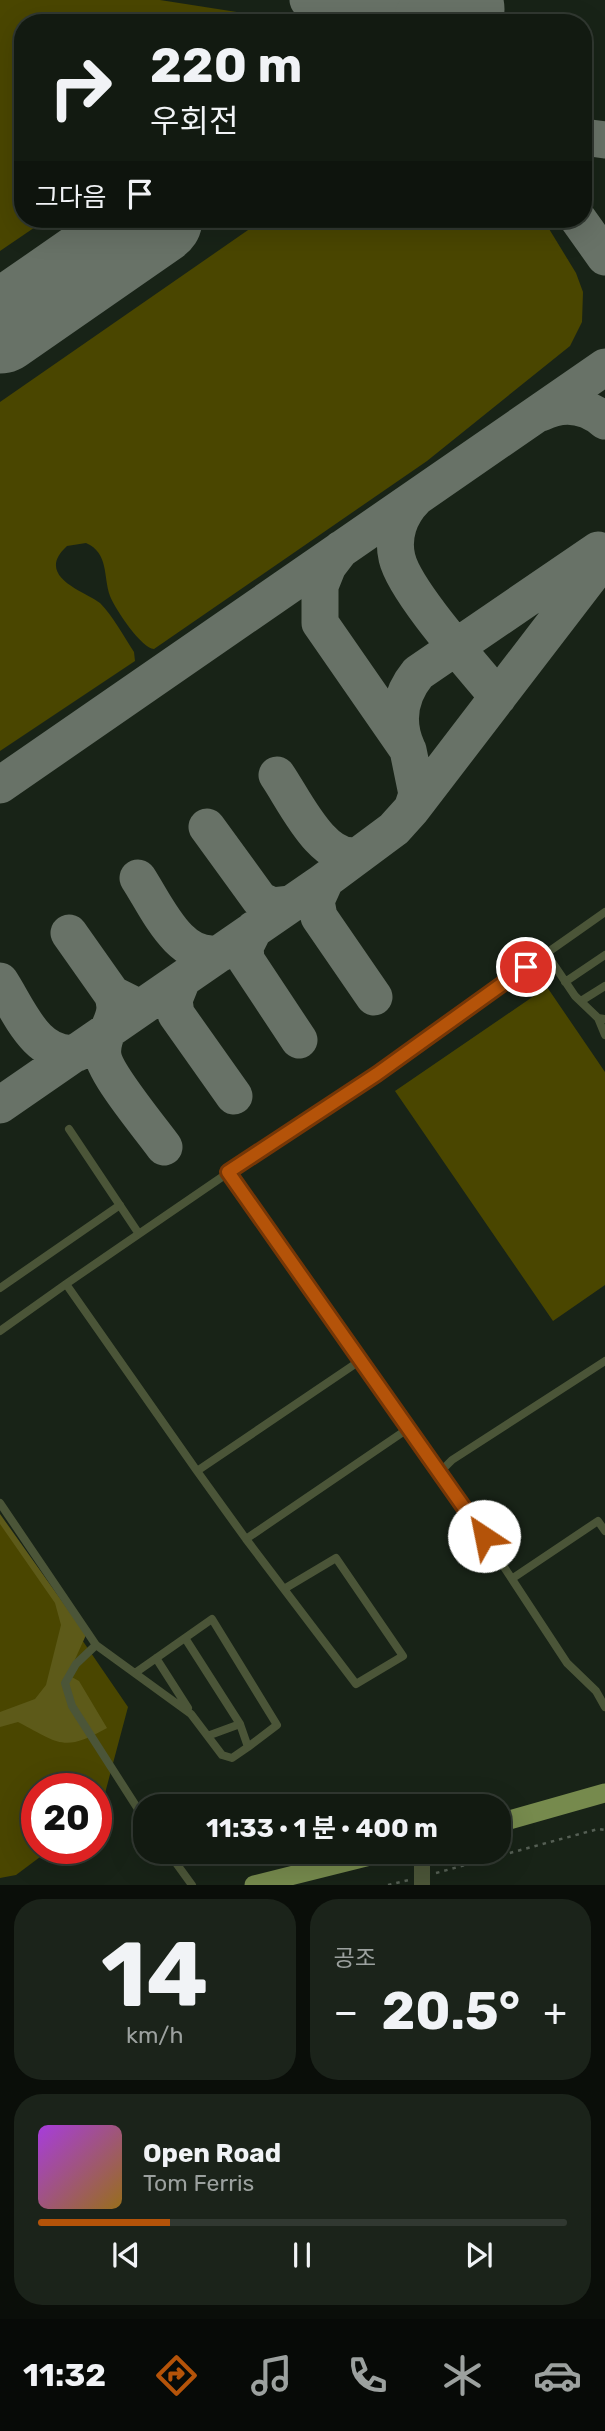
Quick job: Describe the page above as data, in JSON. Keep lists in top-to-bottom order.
{
  "page": {
    "turn": ["220 m", "우회전"],
    "then": "그다음",
    "limit": "20",
    "trip": "11:33 · 1 분 · 400 m",
    "tile": [
      ["14", "km/h"],
      "공조"
    ],
    "heat": ["−", "20.5°", "+"],
    "song": ["Open Road", "Tom Ferris"],
    "tabs": "11:32"
  }
}
